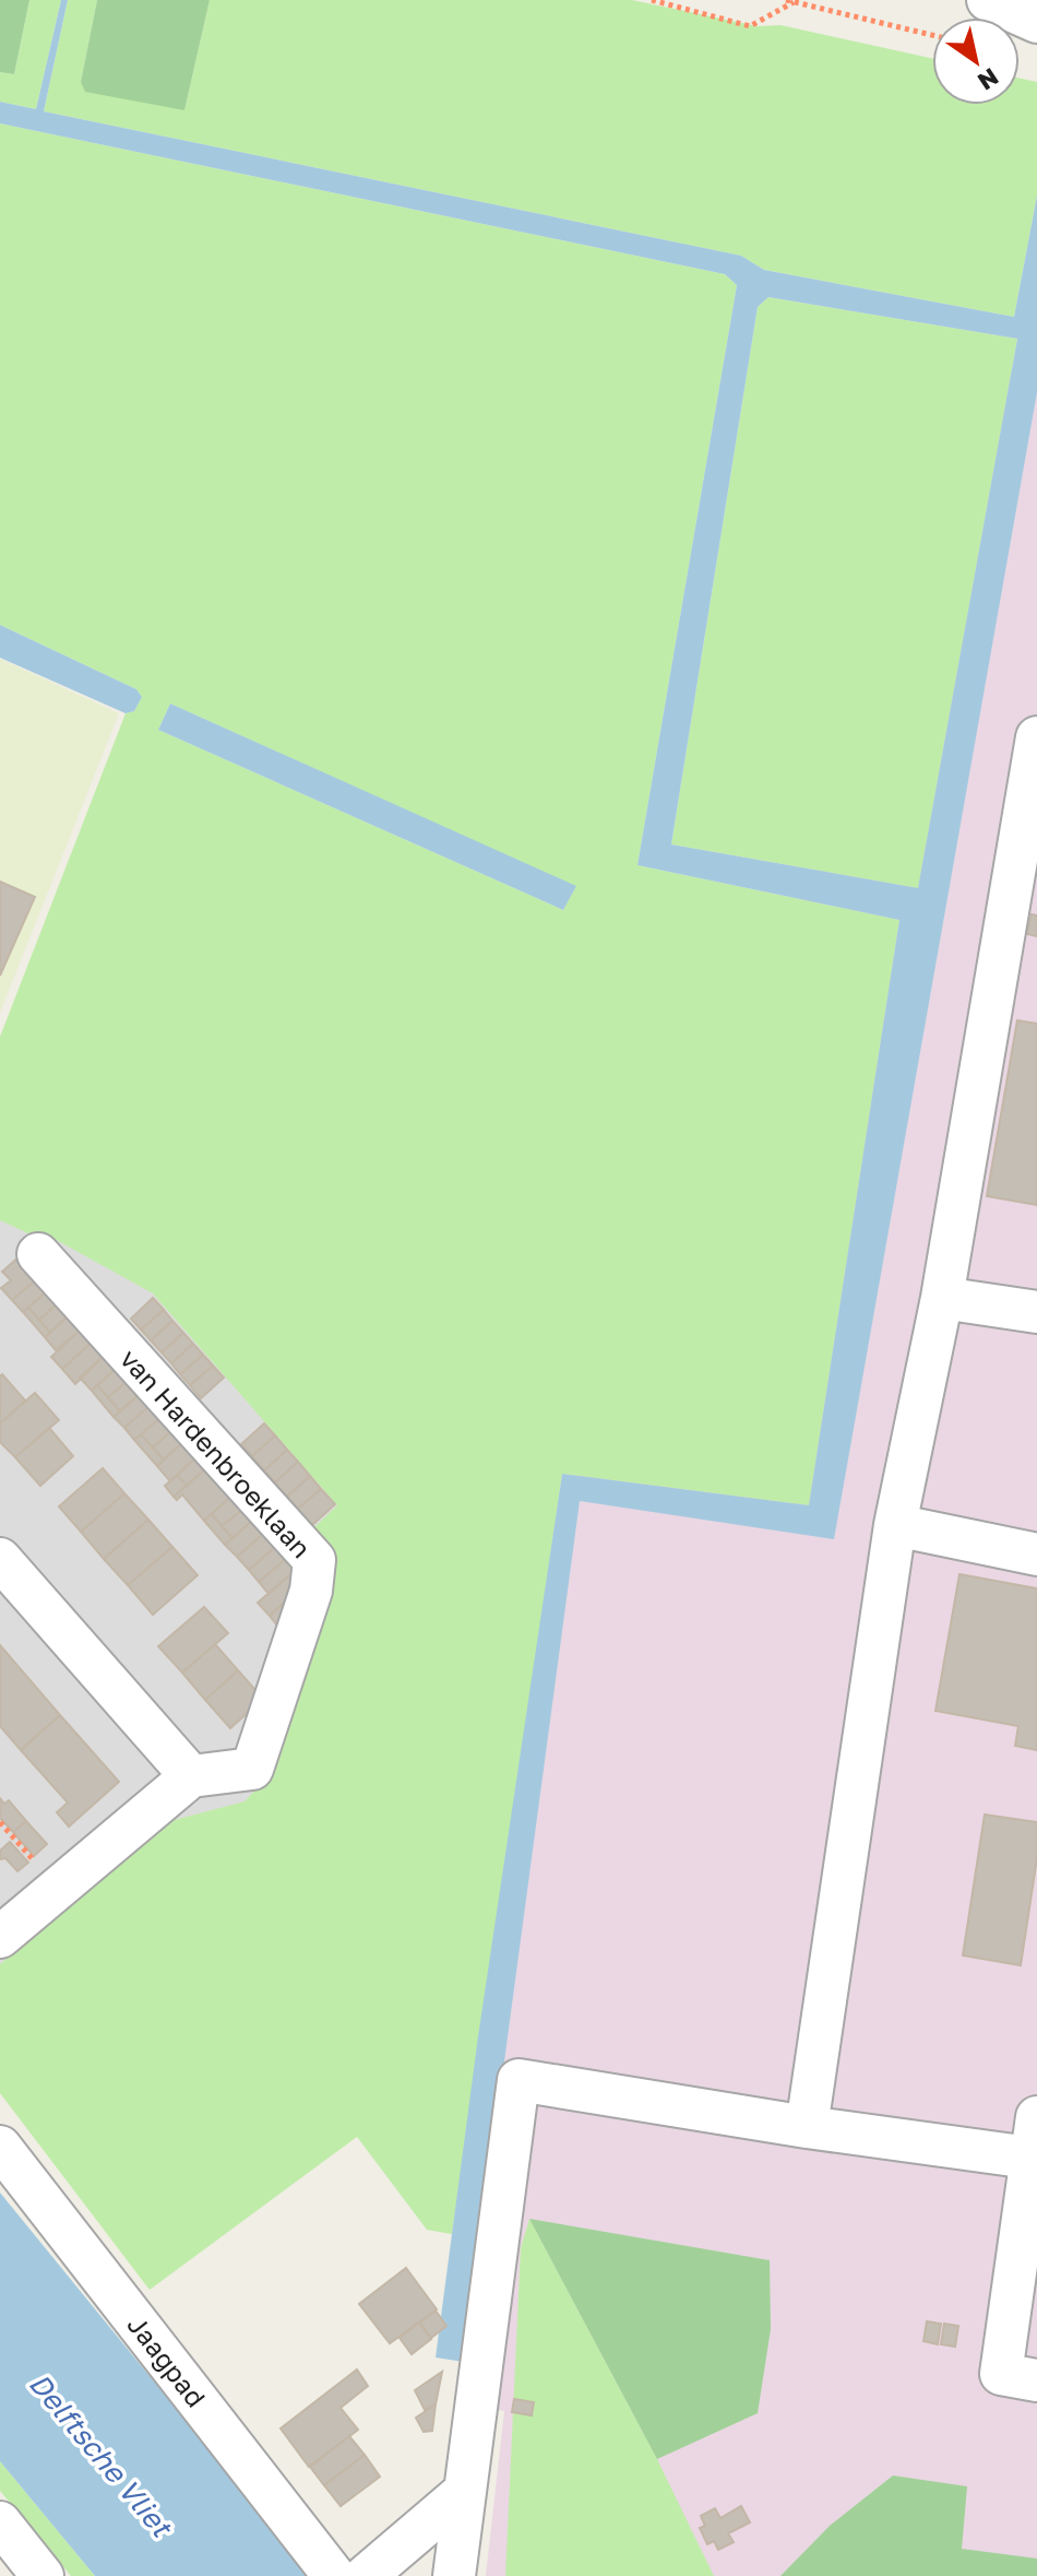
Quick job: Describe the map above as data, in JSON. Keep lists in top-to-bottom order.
{
  "streets": {
    "street": ["van Hardenbroeklaan", "Jaagpad"]
  },
  "water": ["Delftsche Vliet"],
  "north": "bottom right"
}
